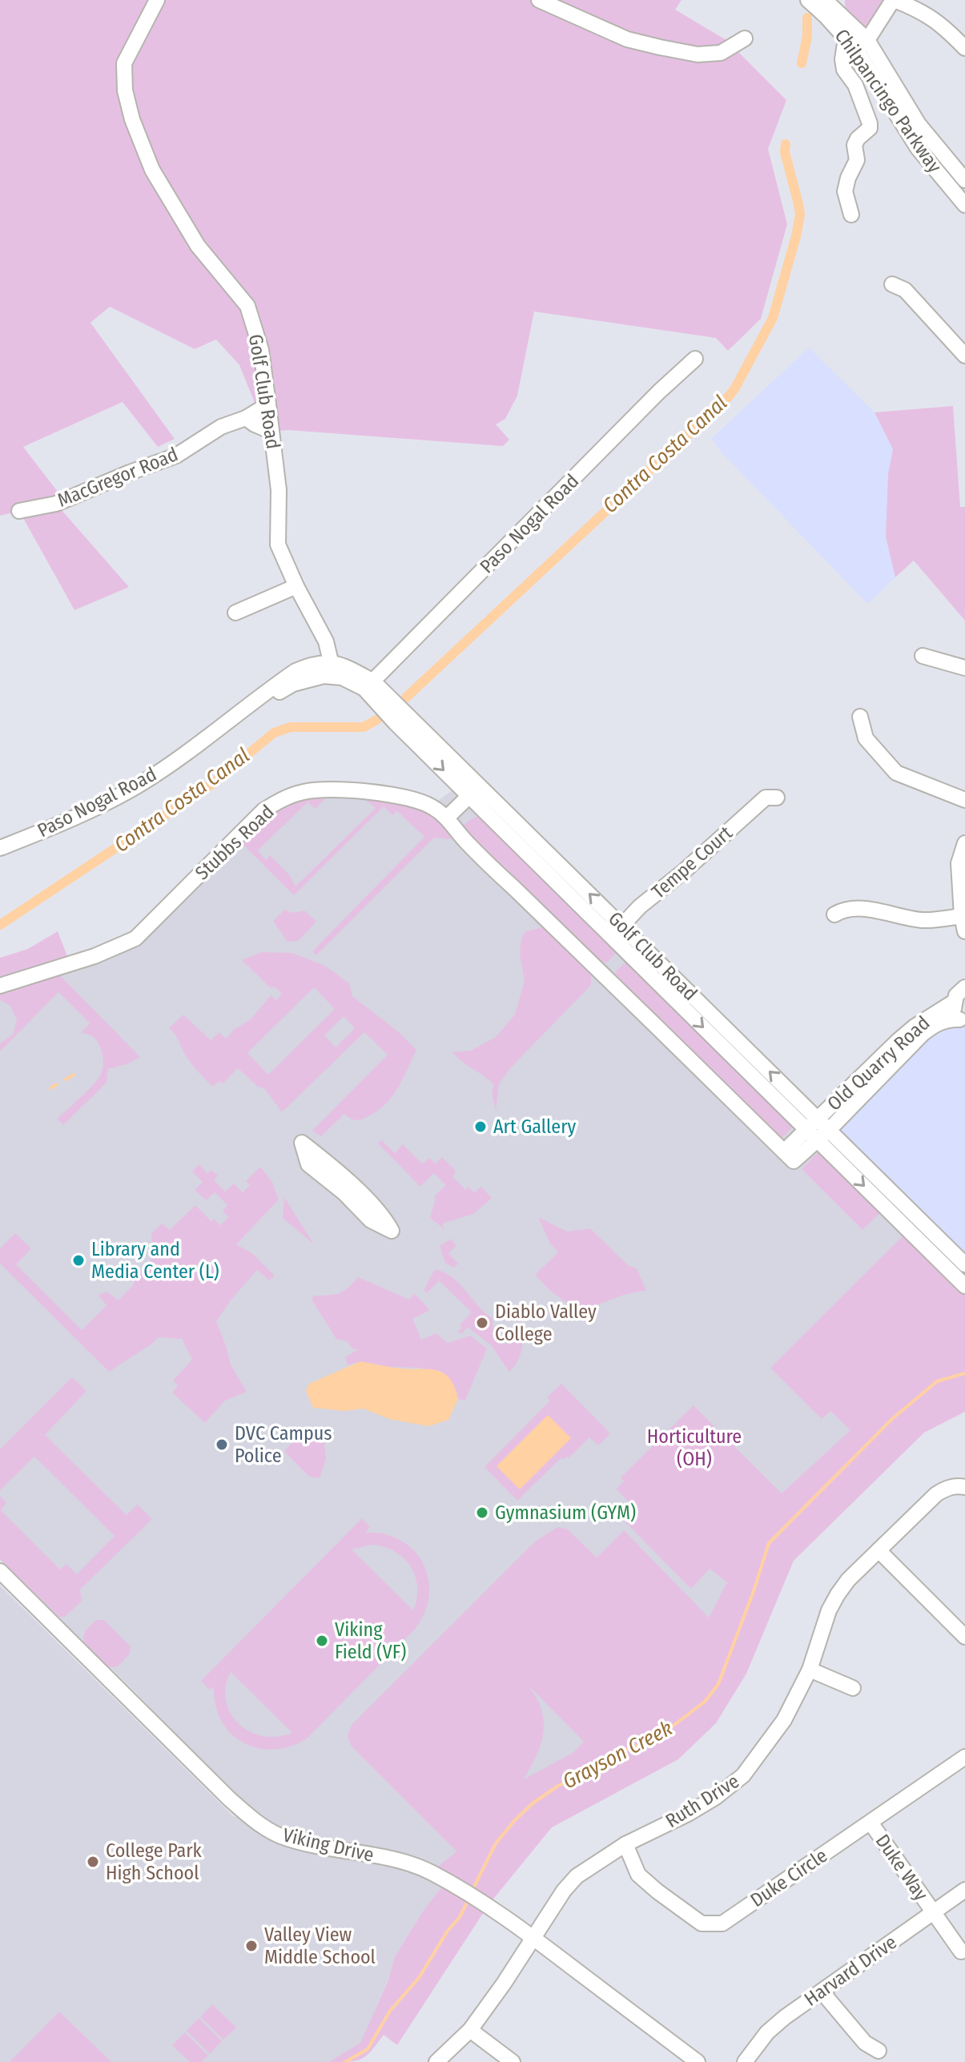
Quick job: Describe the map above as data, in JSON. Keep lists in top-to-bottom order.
{
  "streets": {
    "street": [
      "Chilpancingo Parkway",
      "Golf Club Road",
      "MacGregor Road",
      "Paso Nogal Road",
      "Stubbs Road",
      "Tempe Court",
      "Old Quarry Road",
      "Ruth Drive",
      "Viking Drive",
      "Duke Way",
      "Duke Circle",
      "Harvard Drive"
    ]
  },
  "crossings": [
    ["Golf Club Road", "MacGregor Road"],
    ["Golf Club Road", "Paso Nogal Road"],
    ["Golf Club Road", "Tempe Court"],
    ["Golf Club Road", "Old Quarry Road"],
    ["Ruth Drive", "Viking Drive"],
    ["Ruth Drive", "Duke Circle"],
    ["Duke Way", "Duke Circle"],
    ["Duke Way", "Harvard Drive"]
  ],
  "water": ["Contra Costa Canal", "Grayson Creek"],
  "parks": ["Horticulture (OH)"],
  "places": [
    "Art Gallery",
    "Library and Media Center (L)",
    "Diablo Valley College",
    "DVC Campus Police",
    "Gymnasium (GYM)",
    "Viking Field (VF)",
    "College Park High School",
    "Valley View Middle School"
  ]
}
